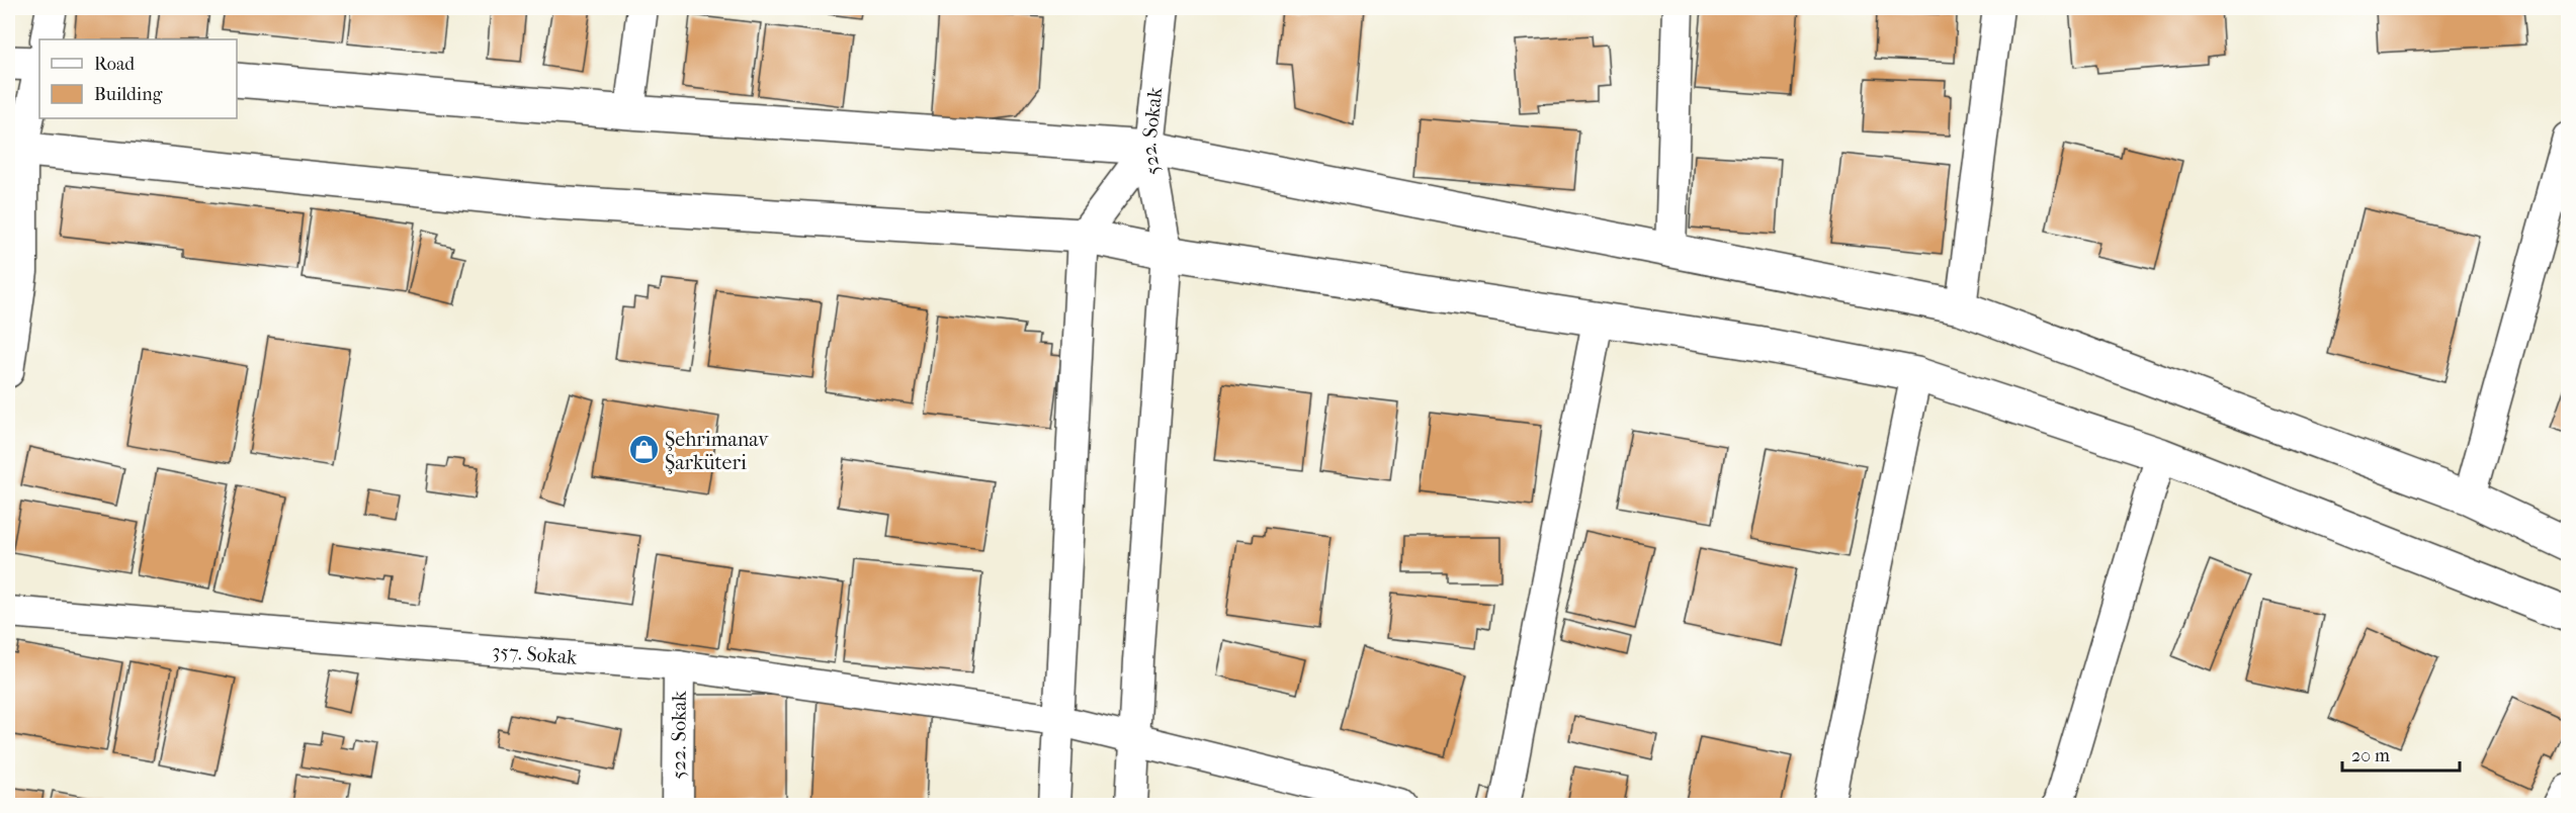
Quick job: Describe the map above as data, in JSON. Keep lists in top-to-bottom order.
{
  "streets": {
    "street": ["522. Sokak", "357. Sokak"]
  },
  "crossings": [
    ["522. Sokak", "357. Sokak"]
  ],
  "places": {
    "shop": ["Şehrimanav Şarküteri"]
  },
  "legend": ["Road", "Building"],
  "scale_bar": "20 m"
}
